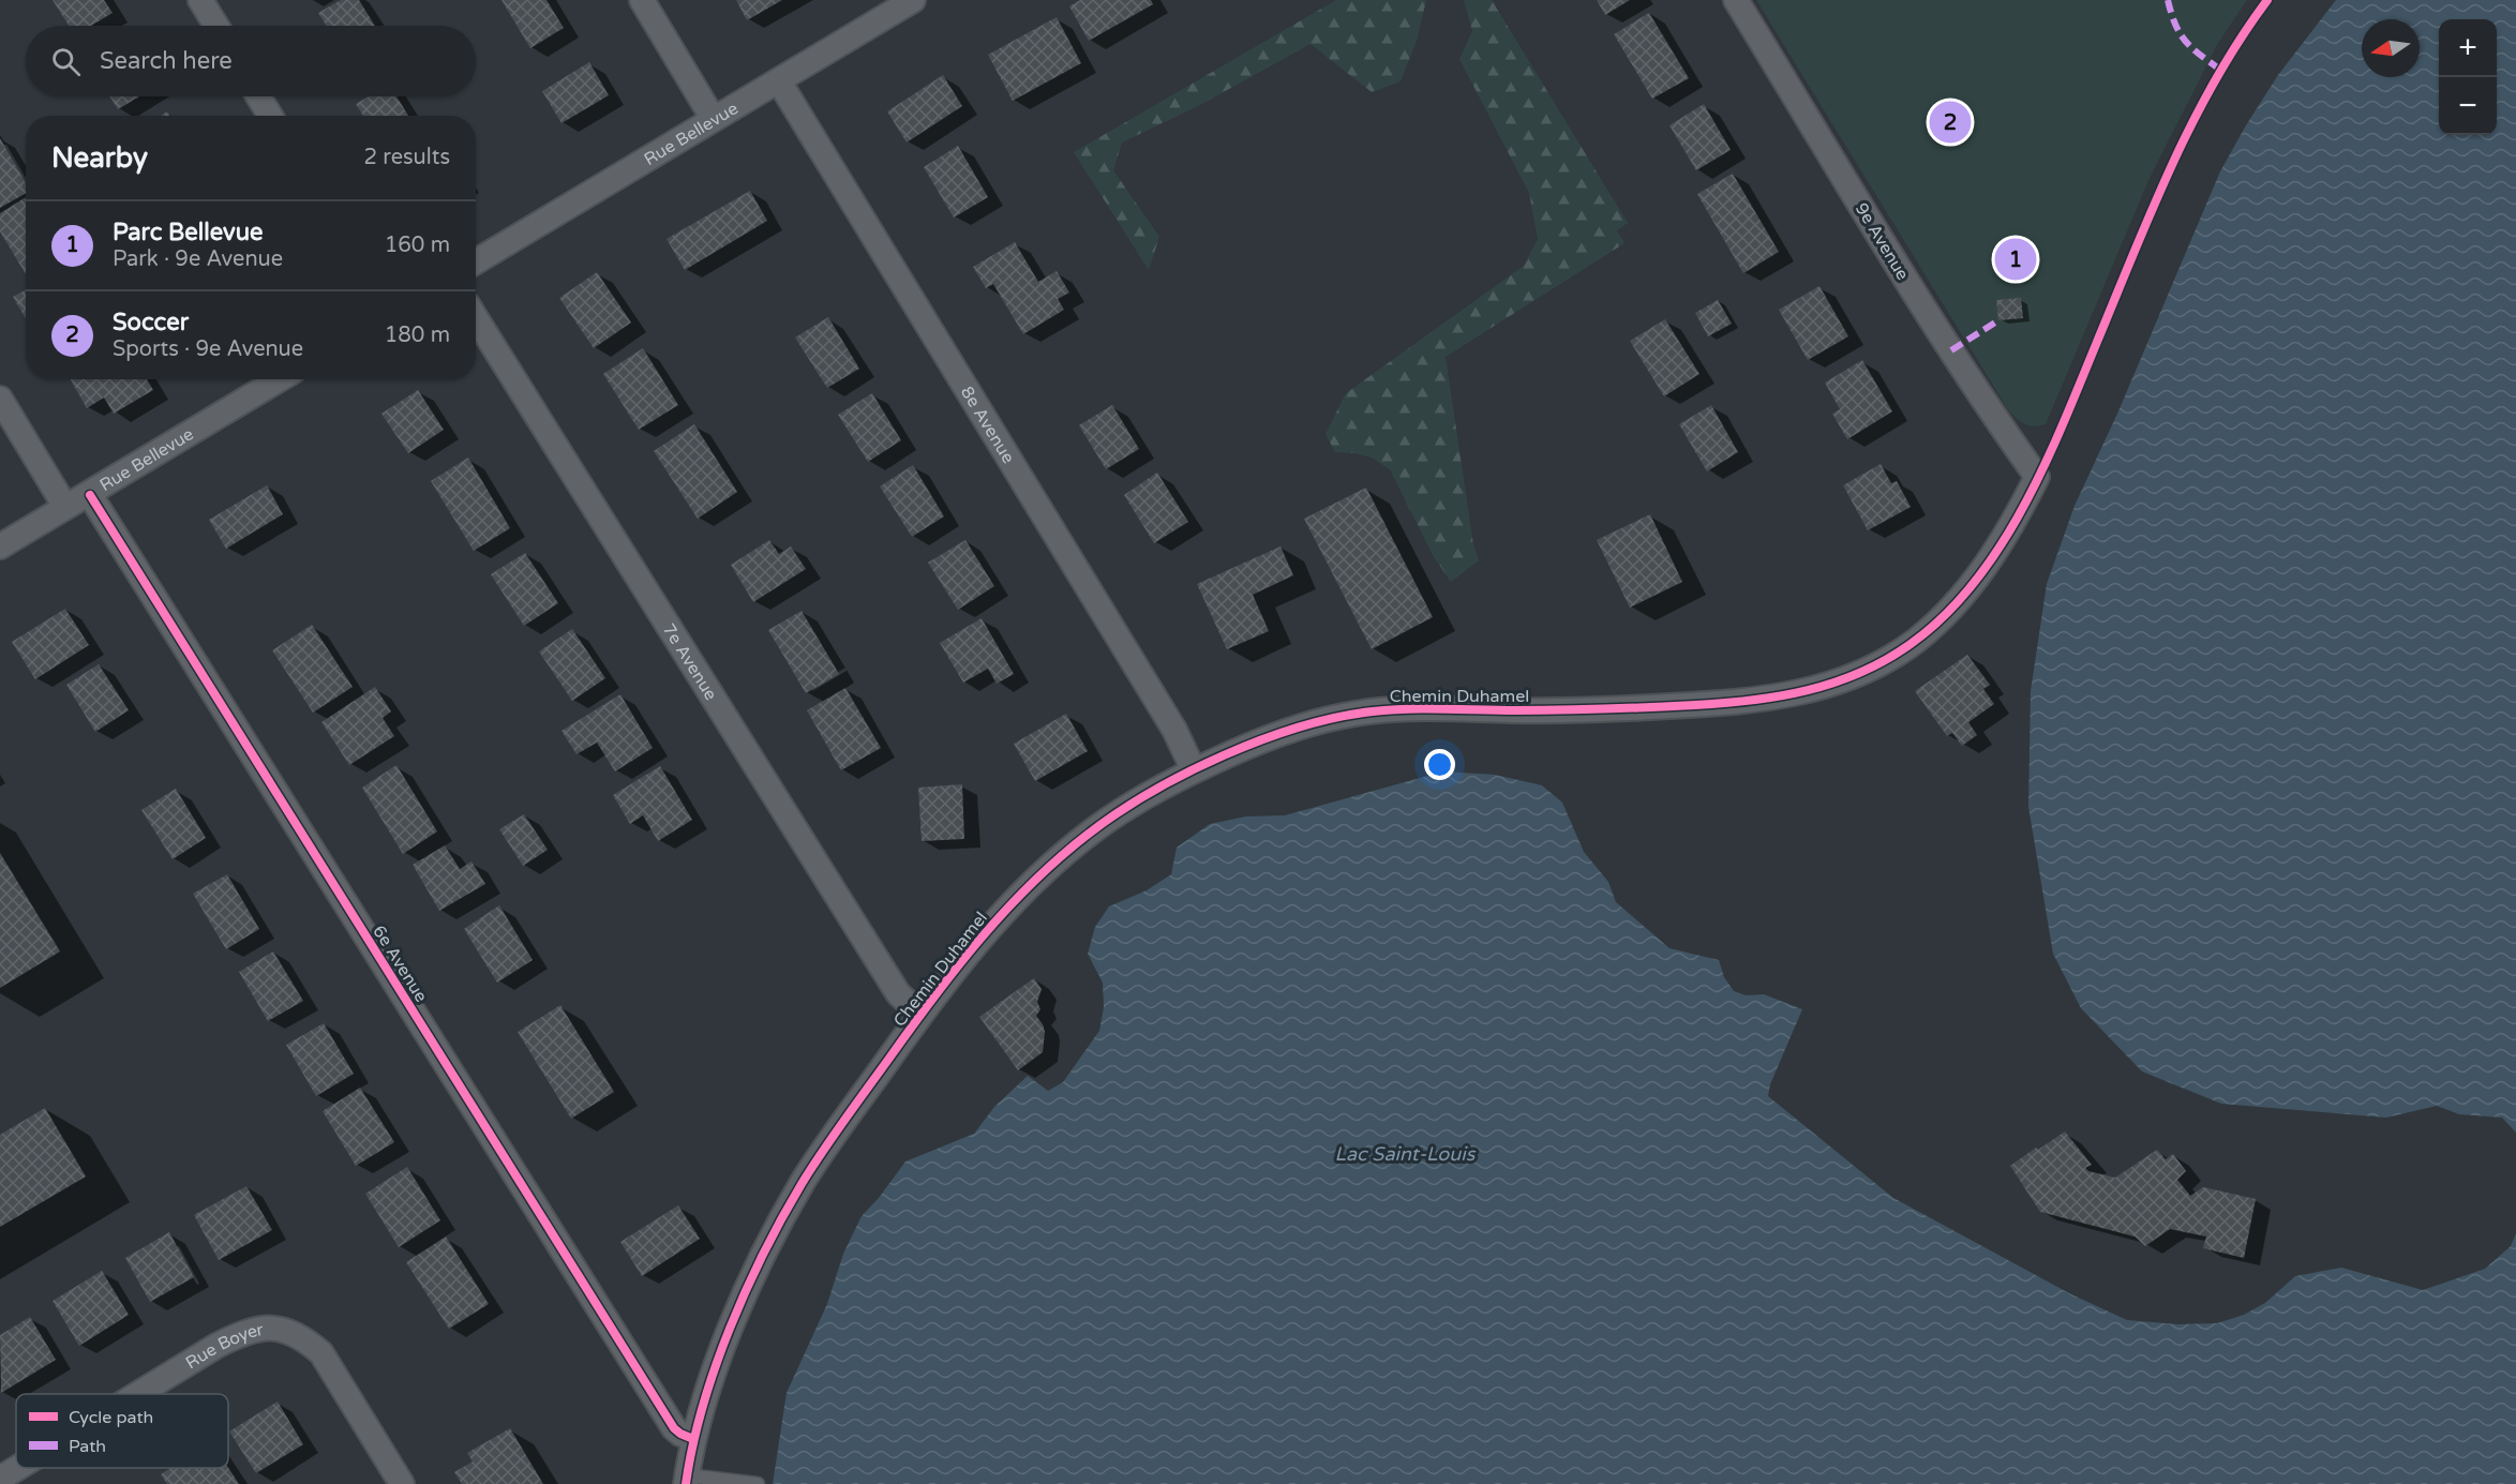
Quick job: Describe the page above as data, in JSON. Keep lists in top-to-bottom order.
{
  "streets": {
    "street": [
      "Rue Bellevue",
      "9e Avenue",
      "8e Avenue",
      "7e Avenue",
      "Chemin Duhamel",
      "6e Avenue",
      "Rue Boyer"
    ]
  },
  "crossings": [
    ["Rue Bellevue", "8e Avenue"],
    ["Rue Bellevue", "6e Avenue"],
    ["9e Avenue", "Chemin Duhamel"],
    ["8e Avenue", "Chemin Duhamel"],
    ["7e Avenue", "Chemin Duhamel"],
    ["Chemin Duhamel", "6e Avenue"]
  ],
  "water": ["Lac Saint-Louis"],
  "legend": ["Cycle path", "Path"],
  "north": "left",
  "page": {
    "map_buttons": ["+", "−"],
    "search": "Search here",
    "pins": ["2", "1"],
    "heading": ["Nearby", "2 results"],
    "list": [
      {
        "mark": "1",
        "name": "Parc Bellevue",
        "note": "Park · 9e Avenue",
        "value": "160 m"
      },
      {
        "mark": "2",
        "name": "Soccer",
        "note": "Sports · 9e Avenue",
        "value": "180 m"
      }
    ]
  }
}
